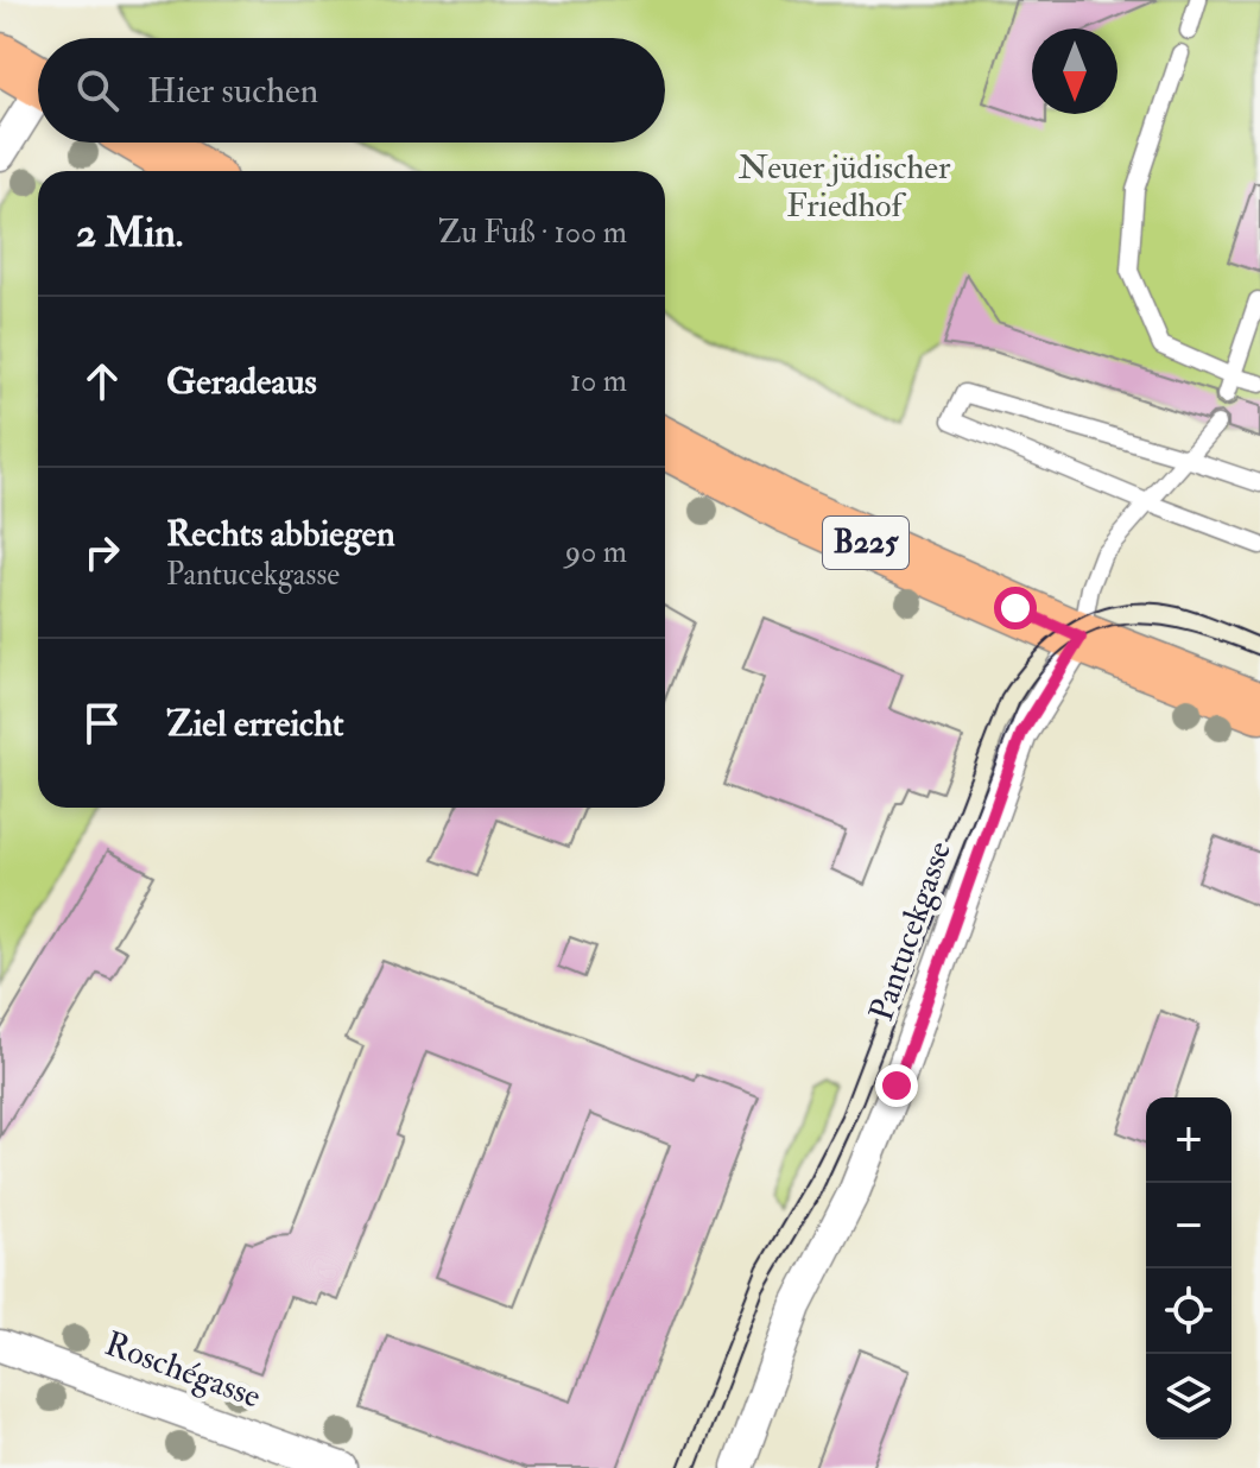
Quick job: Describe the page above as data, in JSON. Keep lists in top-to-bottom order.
{
  "streets": {
    "main road": ["B225"],
    "street": ["Pantucekgasse", "Roschégasse"]
  },
  "crossings": [
    ["B225", "Pantucekgasse"]
  ],
  "parks": ["Neuer jüdischer Friedhof"],
  "north": "bottom",
  "page": {
    "search": "Hier suchen",
    "heading": ["2 Min.", "Zu Fuß · 100 m"],
    "list": [
      ["Geradeaus", "10 m"],
      ["Rechts abbiegen", "Pantucekgasse", "90 m"],
      "Ziel erreicht"
    ],
    "map_buttons": ["+", "−"]
  }
}
